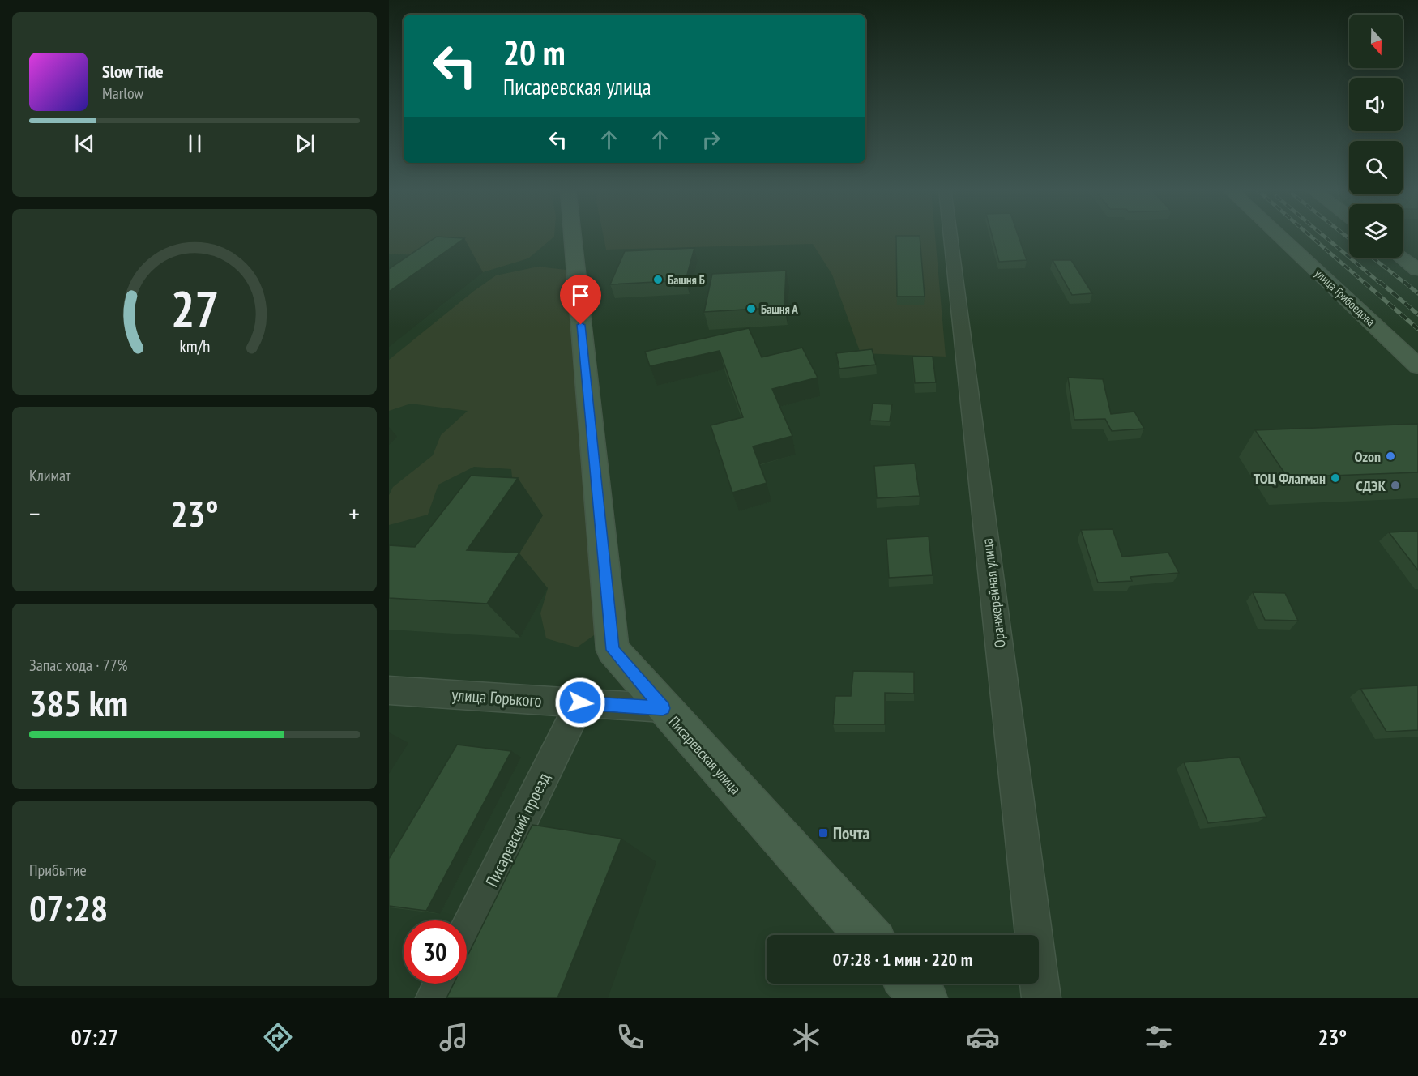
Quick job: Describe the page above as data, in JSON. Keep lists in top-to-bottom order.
{
  "streets": {
    "street": [
      "улица Грибоедова",
      "Оранжерейная улица",
      "улица Горького",
      "Писаревская улица",
      "Писаревский проезд"
    ]
  },
  "crossings": [
    ["улица Горького", "Писаревская улица"],
    ["улица Горького", "Писаревский проезд"]
  ],
  "places": {
    "other": [
      "Башня Б",
      "Башня А",
      "Ozon",
      "ТОЦ Флагман",
      "СДЭК"
    ],
    "transit": ["Почта"]
  },
  "north": "bottom",
  "page": {
    "turn": ["20 m", "Писаревская улица"],
    "song": ["Slow Tide", "Marlow"],
    "tile": [
      "Климат",
      ["Запас хода · 77%", "385 km"],
      ["Прибытие", "07:28"]
    ],
    "heat": ["−", "23°", "+"],
    "limit": "30",
    "trip": "07:28 · 1 мин · 220 m",
    "tabs": ["07:27", "23°"],
    "gauge": ["27", "km/h"]
  }
}
